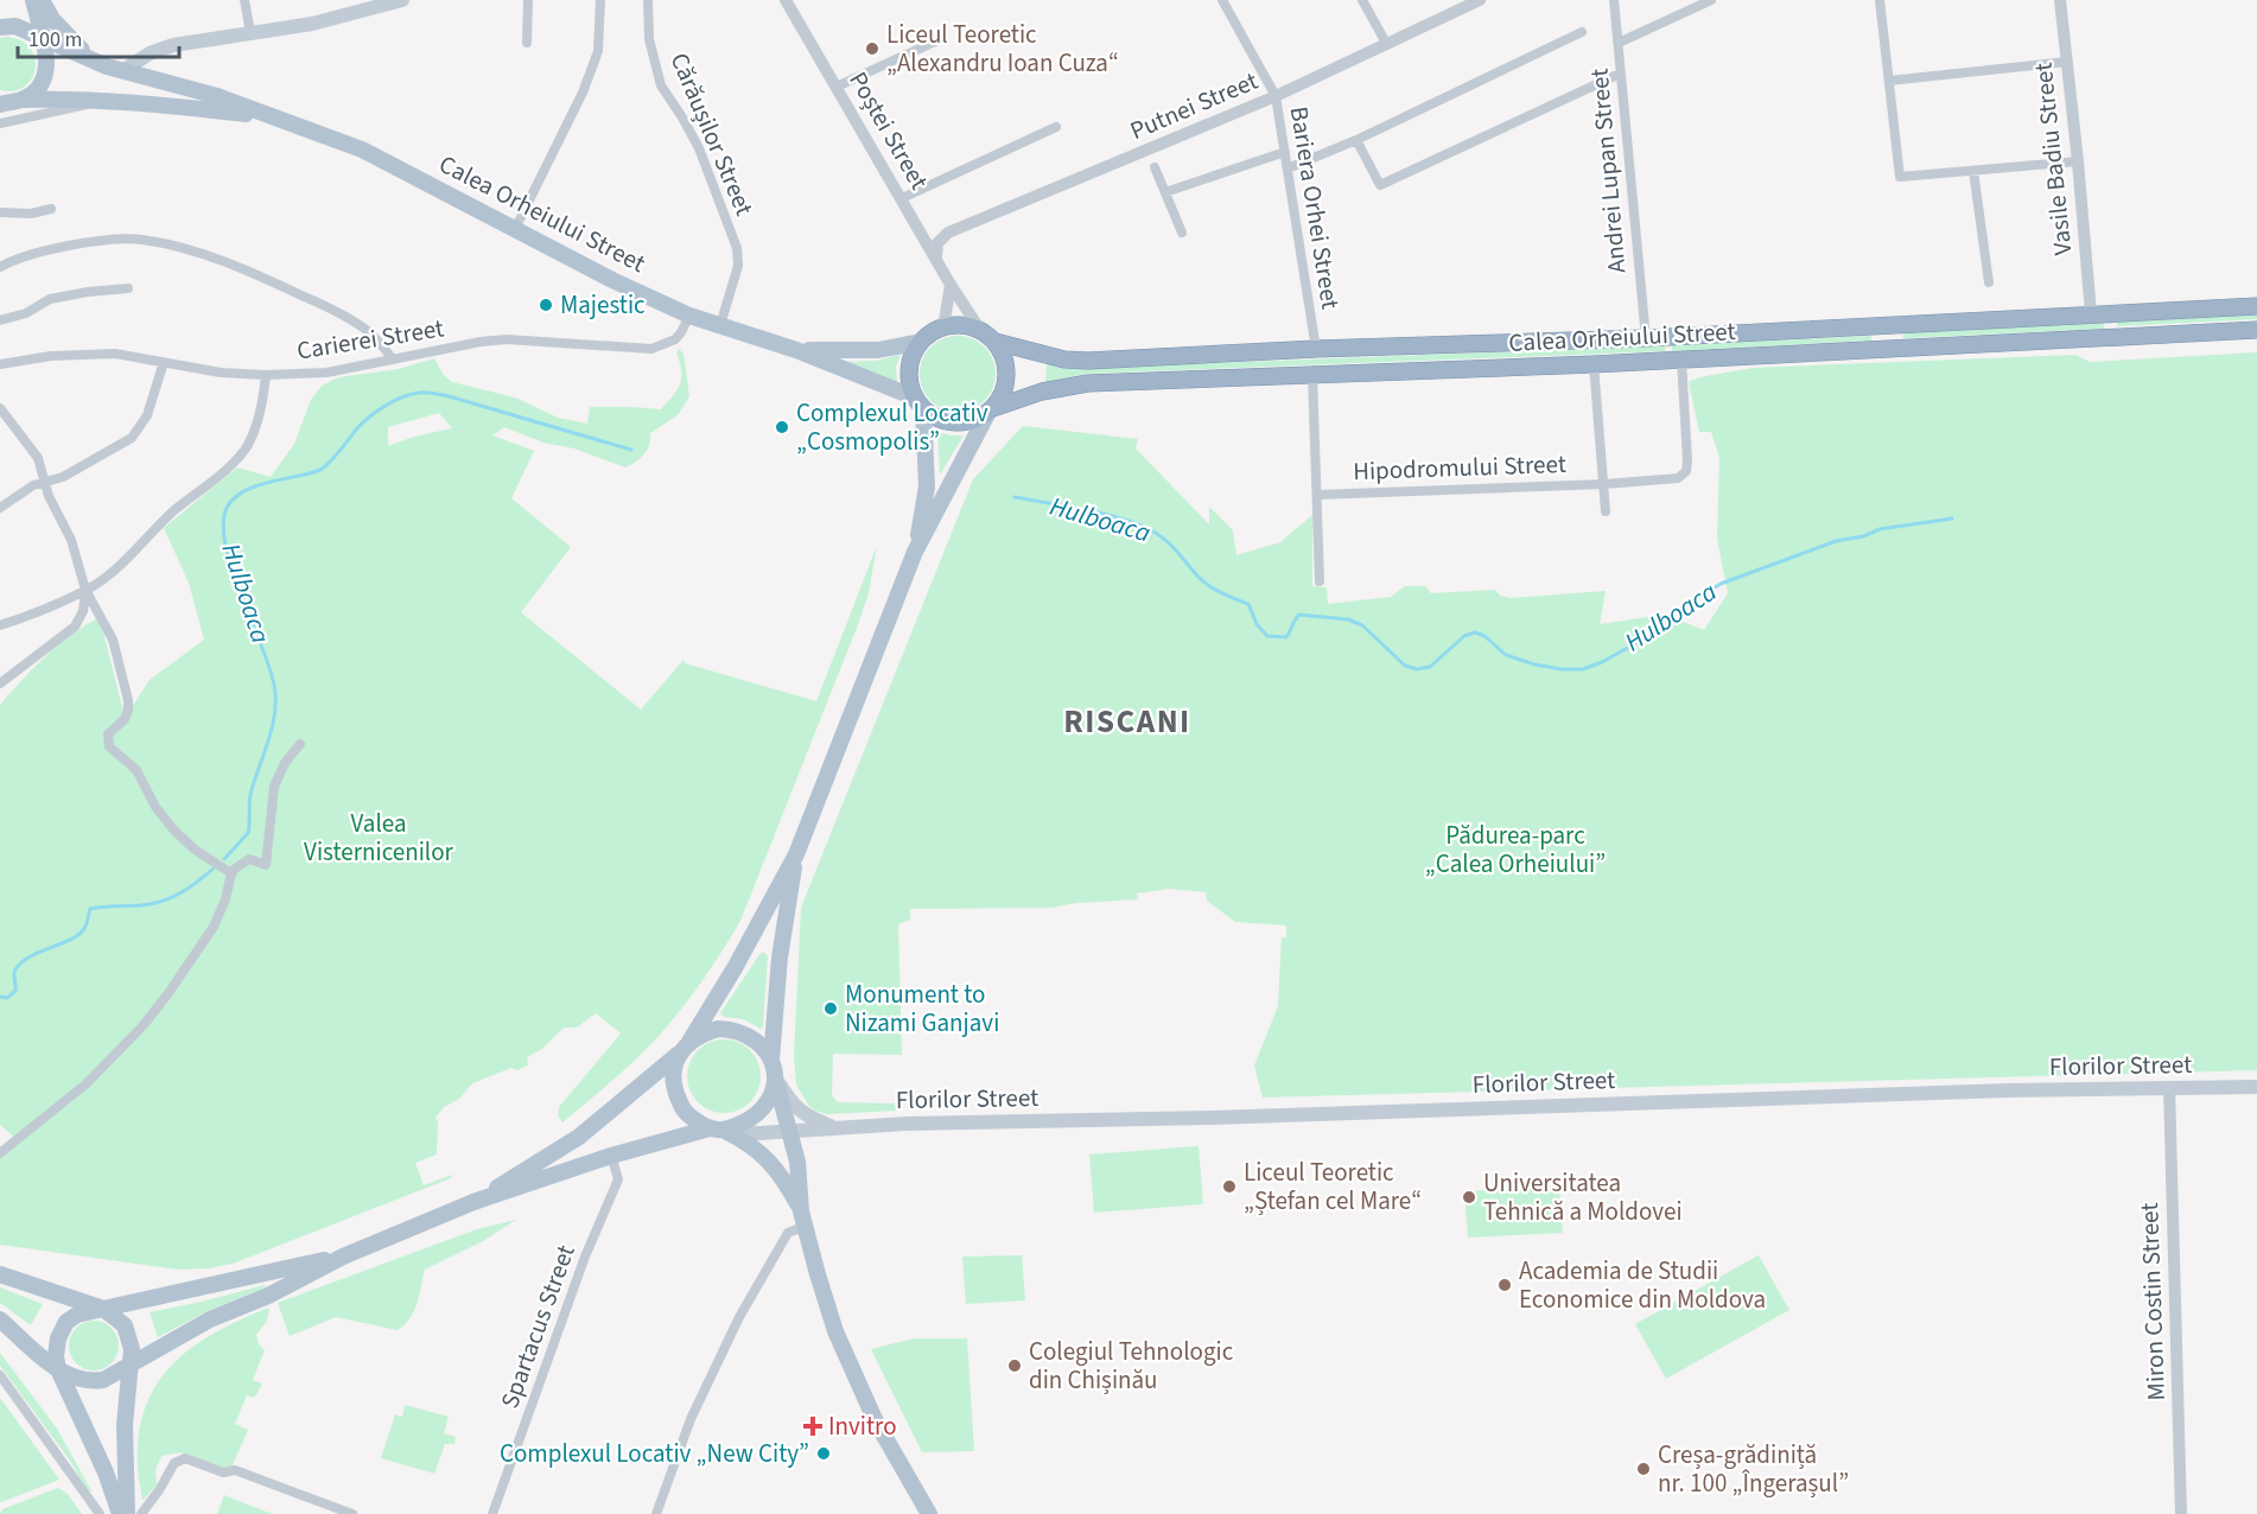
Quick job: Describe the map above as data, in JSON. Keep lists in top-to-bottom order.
{
  "streets": {
    "highway": ["Calea Orheiului Street"],
    "main road": ["Florilor Street"],
    "street": [
      "Putnei Street",
      "Poștei Street",
      "Cărăușilor Street",
      "Vasile Badiu Street",
      "Andrei Lupan Street",
      "Bariera Orhei Street",
      "Carierei Street",
      "Hipodromului Street",
      "Miron Costin Street",
      "Spartacus Street"
    ]
  },
  "crossings": [
    ["Putnei Street", "Poștei Street"],
    ["Putnei Street", "Bariera Orhei Street"],
    ["Poștei Street", "Calea Orheiului Street"],
    ["Cărăușilor Street", "Calea Orheiului Street"],
    ["Vasile Badiu Street", "Calea Orheiului Street"],
    ["Andrei Lupan Street", "Calea Orheiului Street"],
    ["Bariera Orhei Street", "Calea Orheiului Street"],
    ["Calea Orheiului Street", "Carierei Street"],
    ["Calea Orheiului Street", "Hipodromului Street"],
    ["Florilor Street", "Miron Costin Street"]
  ],
  "districts": ["RISCANI"],
  "water": ["Hulboaca"],
  "parks": ["Valea Visternicenilor", "Pădurea-parc „Calea Orheiului”"],
  "places": {
    "other": [
      "Liceul Teoretic „Alexandru Ioan Cuza“",
      "Majestic",
      "Complexul Locativ „Cosmopolis”",
      "Monument to Nizami Ganjavi",
      "Liceul Teoretic „Ștefan cel Mare“",
      "Universitatea Tehnică a Moldovei",
      "Academia de Studii Economice din Moldova",
      "Colegiul Tehnologic din Chișinău",
      "Complexul Locativ „New City”",
      "Creșa-grădiniță nr. 100 „Îngerașul”"
    ],
    "health": ["Invitro"]
  },
  "scale_bar": "100 m"
}
